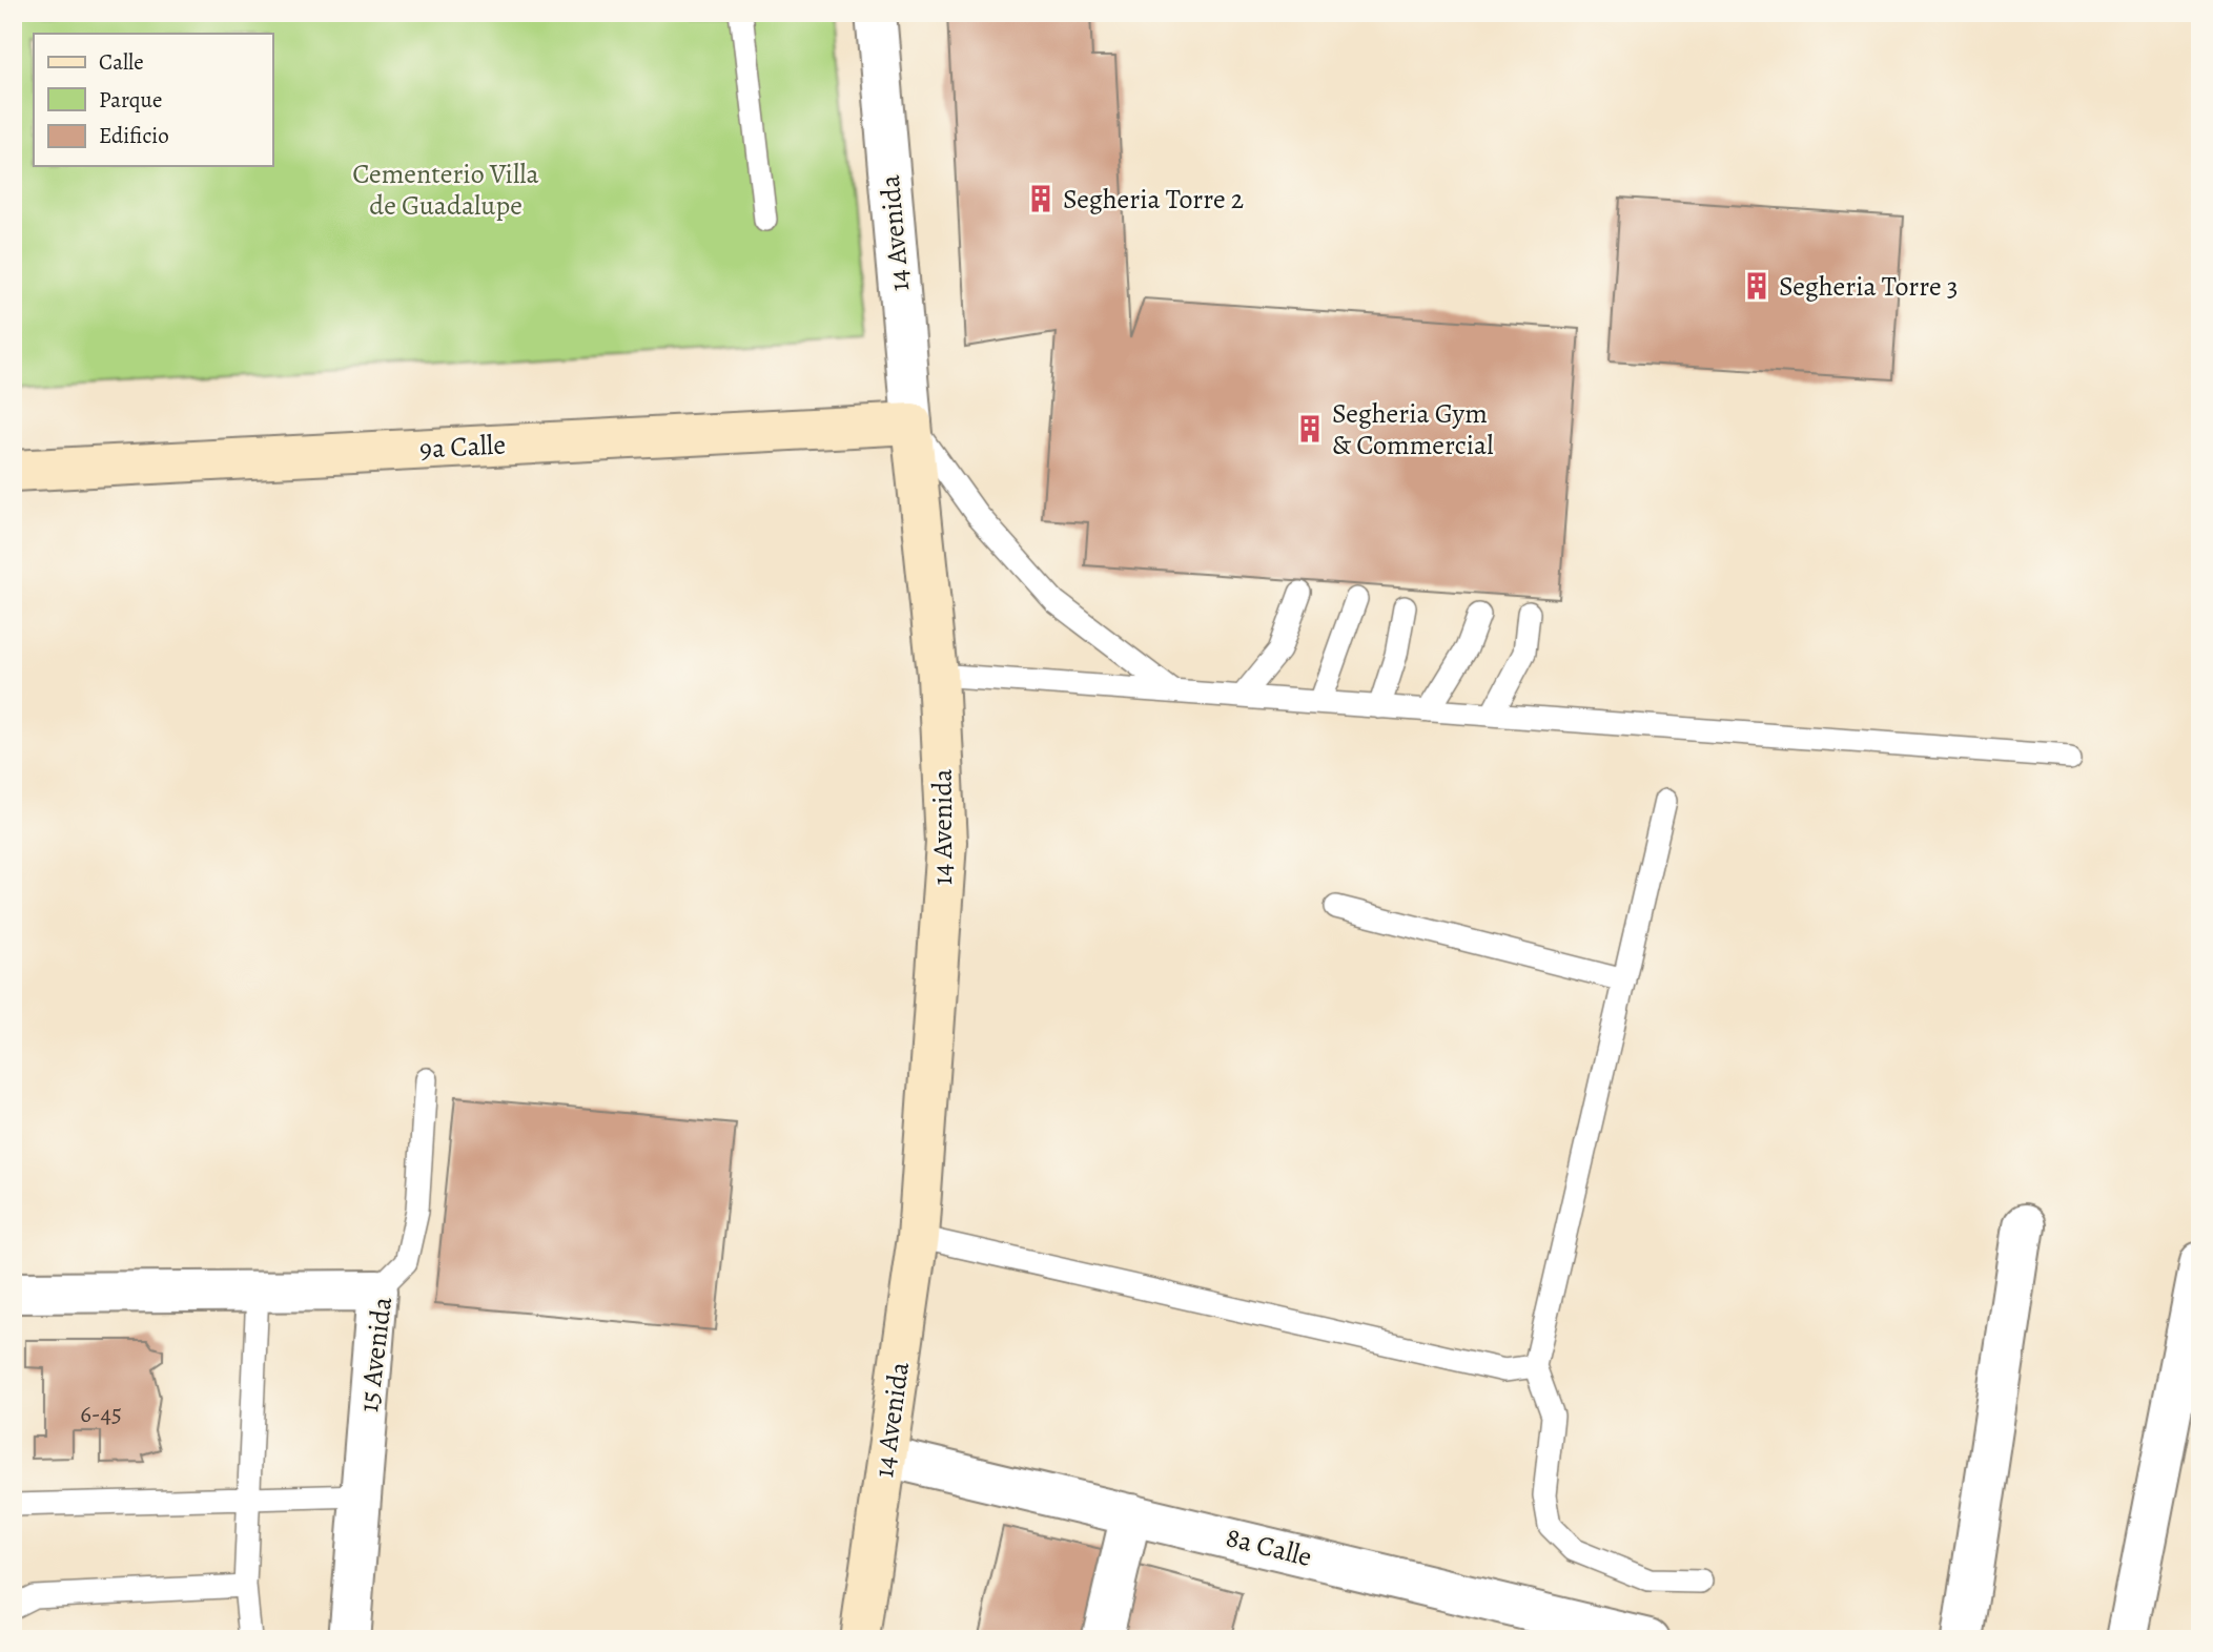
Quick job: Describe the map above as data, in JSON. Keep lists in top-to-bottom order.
{
  "streets": {
    "street": [
      "14 Avenida",
      "9a Calle",
      "15 Avenida",
      "8a Calle"
    ]
  },
  "crossings": [
    ["14 Avenida", "9a Calle"],
    ["14 Avenida", "8a Calle"]
  ],
  "parks": ["Cementerio Villa de Guadalupe"],
  "places": {
    "building": ["Segheria Torre 2", "Segheria Torre 3", "Segheria Gym & Commercial"]
  },
  "house_numbers": ["6-45"],
  "legend": ["Calle", "Parque", "Edificio"]
}
